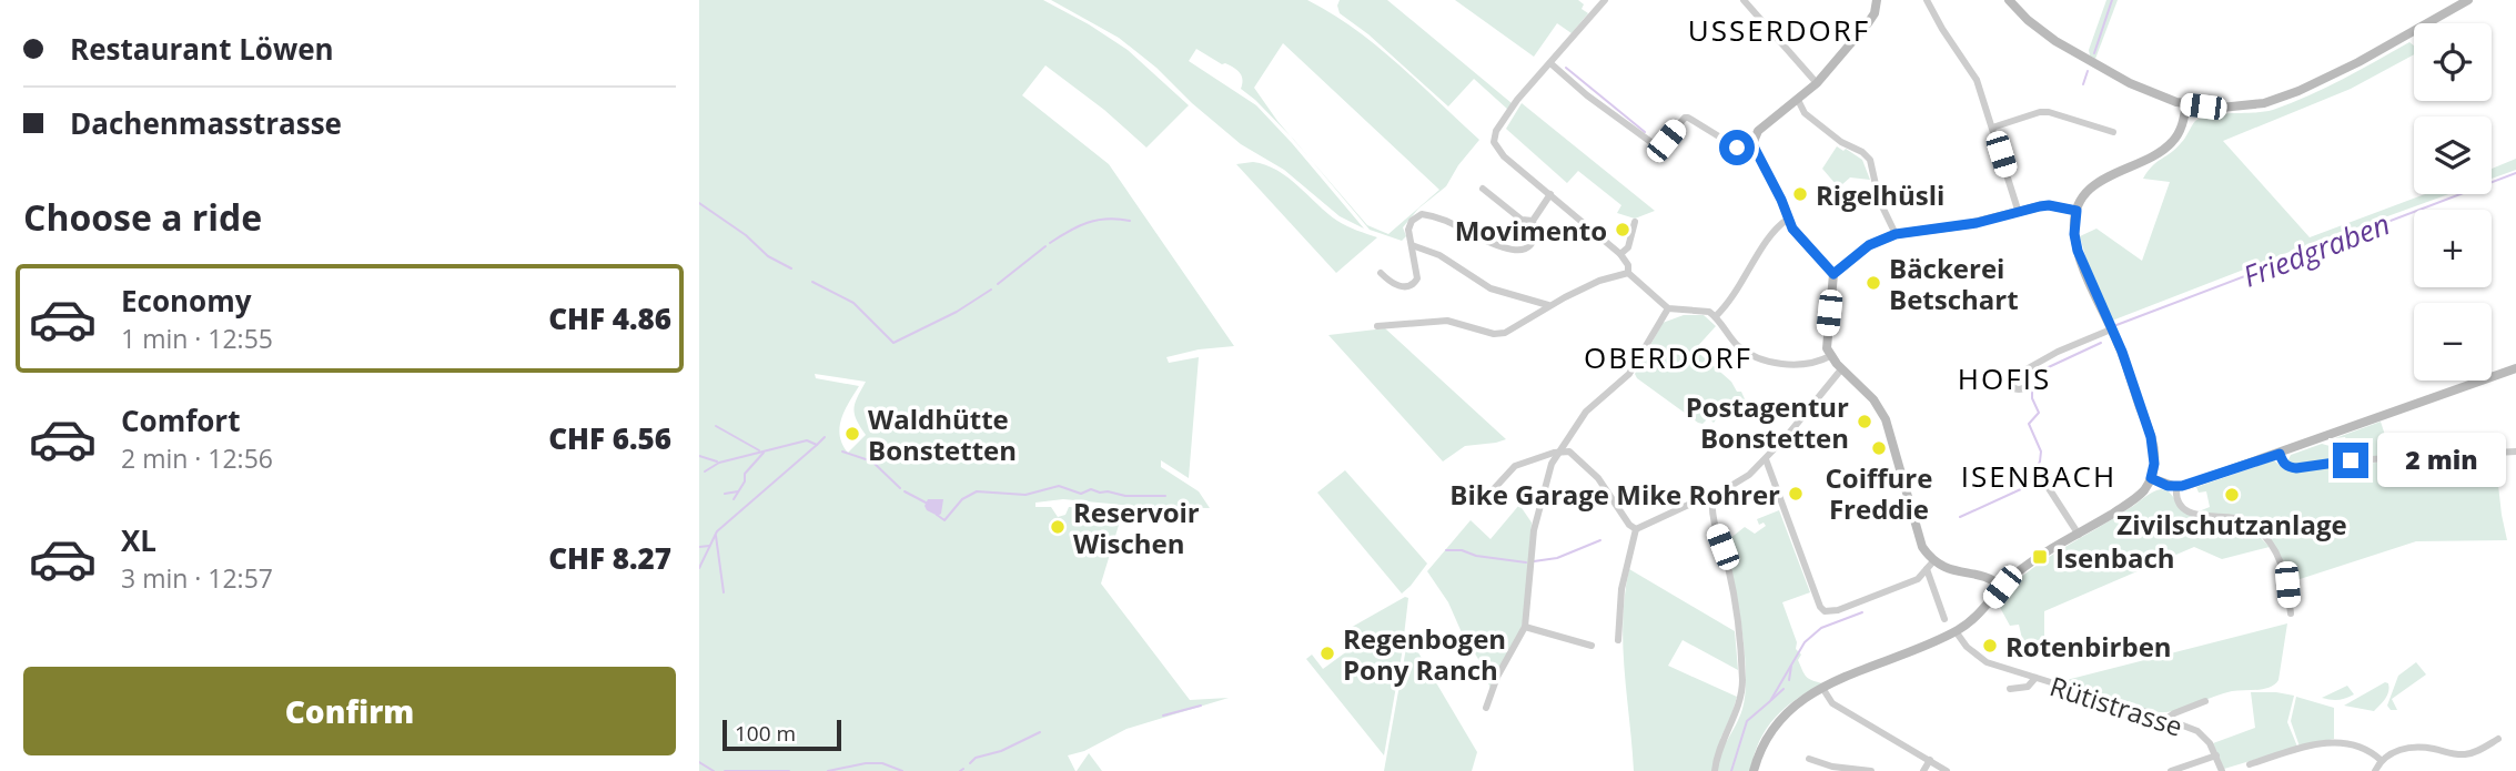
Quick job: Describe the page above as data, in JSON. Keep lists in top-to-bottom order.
{
  "streets": {
    "street": ["Rütistrasse"]
  },
  "districts": [
    "USSERDORF",
    "OBERDORF",
    "HOFIS",
    "ISENBACH"
  ],
  "water": ["Friedgraben"],
  "places": {
    "other": [
      "Rigelhüsli",
      "Movimento",
      "Bäckerei Betschart",
      "Postagentur Bonstetten",
      "Waldhütte Bonstetten",
      "Coiffure Freddie",
      "Bike Garage Mike Rohrer",
      "Zivilschutzanlage",
      "Reservoir Wischen",
      "Rotenbirben",
      "Regenbogen Pony Ranch"
    ],
    "transit": ["Isenbach"]
  },
  "scale_bar": "100 m",
  "page": {
    "banner": ["Restaurant Löwen", "Dachenmasstrasse"],
    "map_buttons": ["+", "−"],
    "heading": "Choose a ride",
    "list": [
      {
        "name": "Economy",
        "note": "1 min · 12:55",
        "value": "CHF 4.86"
      },
      {
        "name": "Comfort",
        "note": "2 min · 12:56",
        "value": "CHF 6.56"
      },
      {
        "name": "XL",
        "note": "3 min · 12:57",
        "value": "CHF 8.27"
      }
    ],
    "bubble": "2 min",
    "buttons": "Confirm",
    "scale": "100 m"
  }
}
